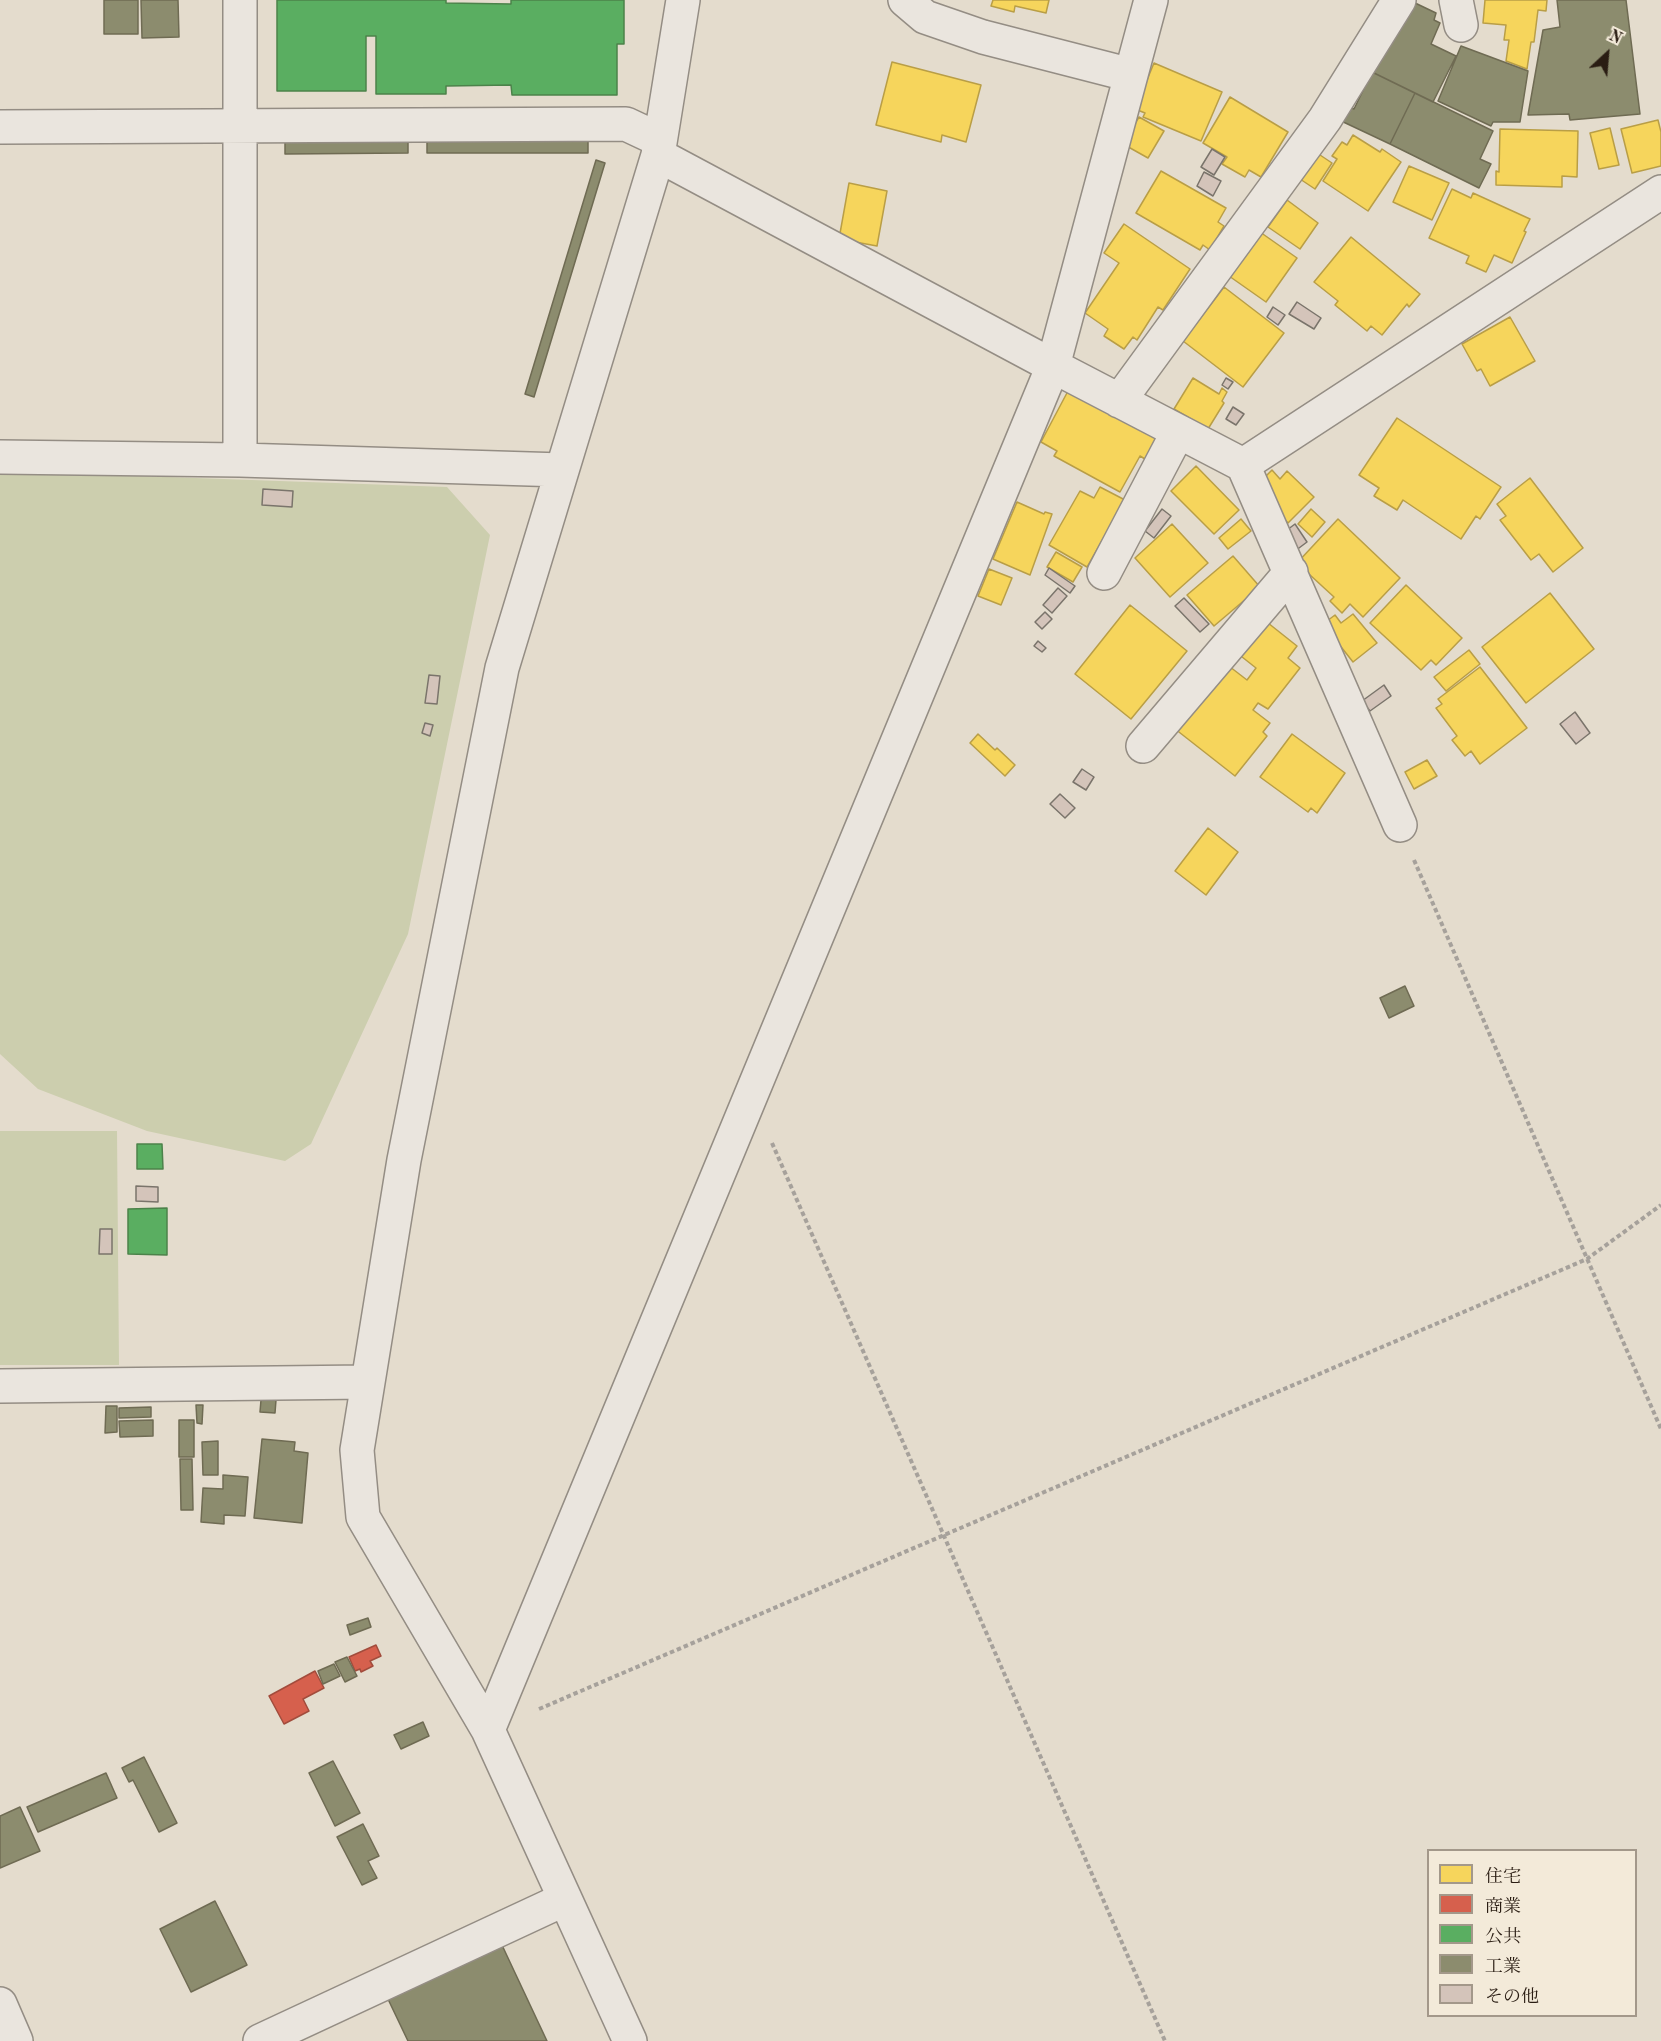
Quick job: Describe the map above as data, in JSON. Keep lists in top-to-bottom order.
{
  "legend": [
    "住宅",
    "商業",
    "公共",
    "工業",
    "その他"
  ],
  "north": "top right"
}
